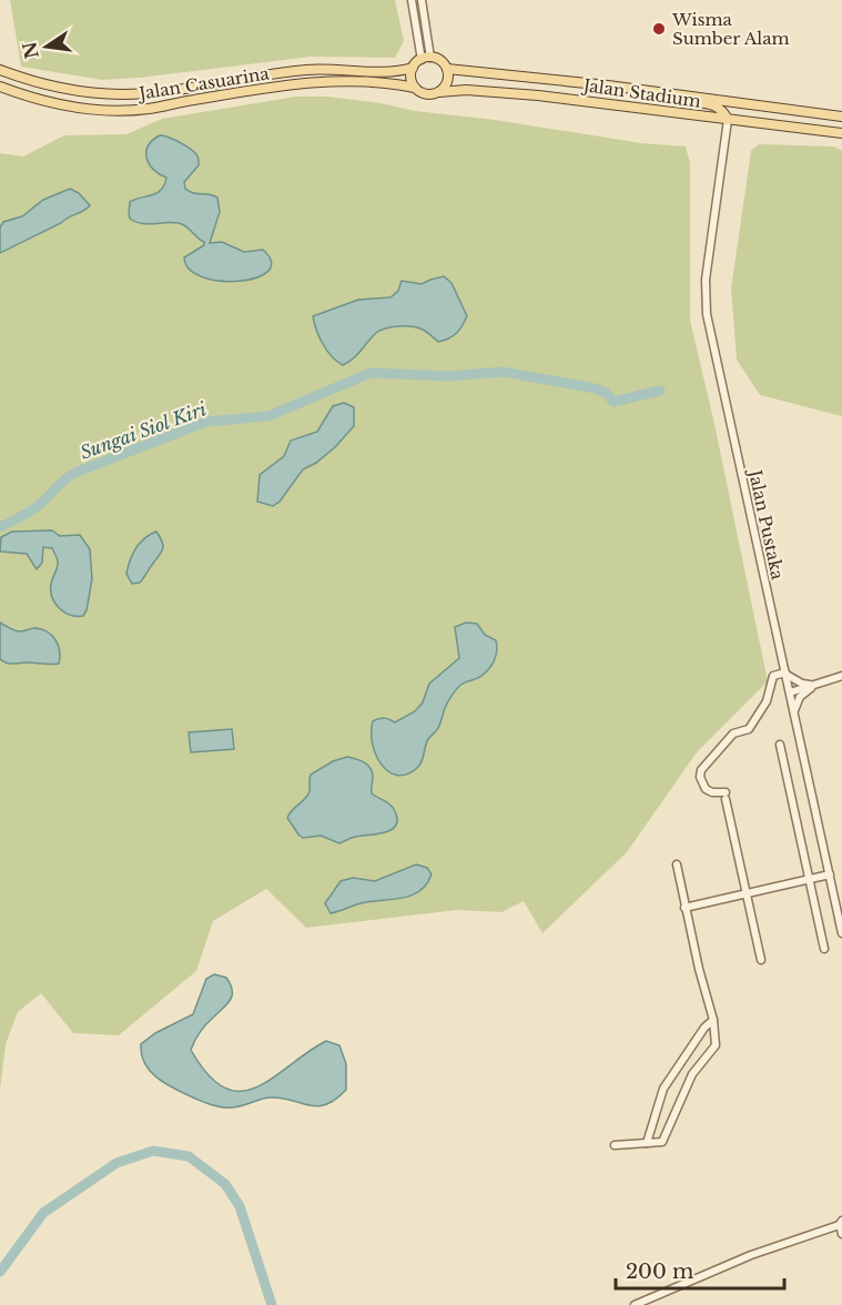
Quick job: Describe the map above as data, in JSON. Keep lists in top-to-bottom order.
{
  "streets": {
    "main road": ["Jalan Casuarina", "Jalan Stadium"],
    "street": ["Jalan Pustaka"]
  },
  "crossings": [
    ["Jalan Casuarina", "Jalan Stadium"],
    ["Jalan Stadium", "Jalan Pustaka"]
  ],
  "water": ["Sungai Siol Kiri"],
  "places": ["Wisma Sumber Alam"],
  "scale_bar": "200 m",
  "north": "left"
}
